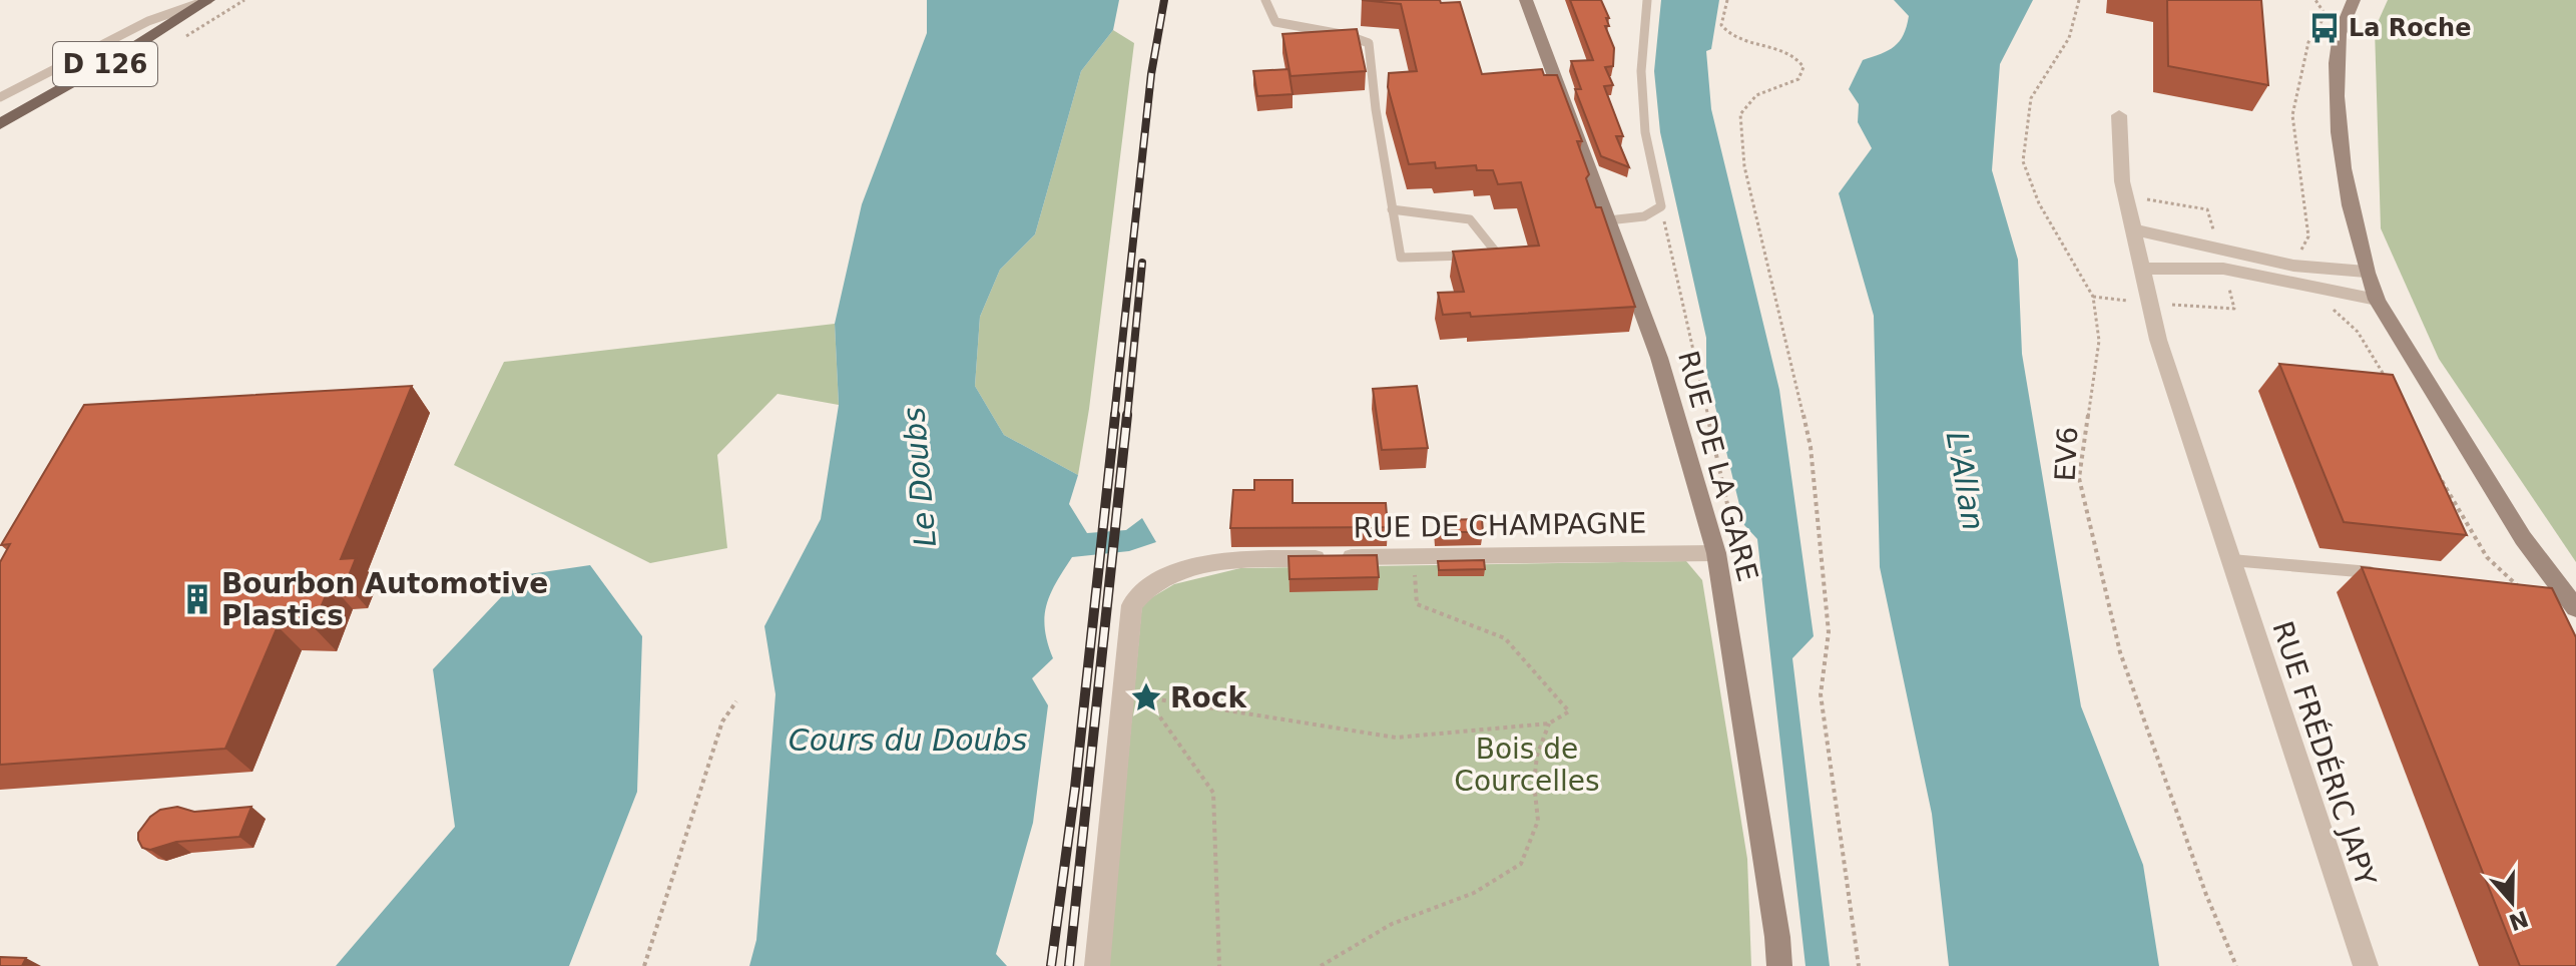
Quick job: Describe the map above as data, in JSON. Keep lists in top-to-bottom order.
{
  "streets": {
    "main road": ["D 126", "RUE DE LA GARE"],
    "street": ["RUE DE CHAMPAGNE", "RUE FRÉDÉRIC JAPY"],
    "path": ["EV6"]
  },
  "crossings": [
    ["RUE DE LA GARE", "RUE DE CHAMPAGNE"]
  ],
  "water": ["Le Doubs", "L'Allan", "Cours du Doubs"],
  "parks": ["Bois de Courcelles"],
  "places": {
    "bus stop": ["La Roche"],
    "building": ["Bourbon Automotive Plastics"],
    "place": ["Rock"]
  },
  "north": "bottom"
}
